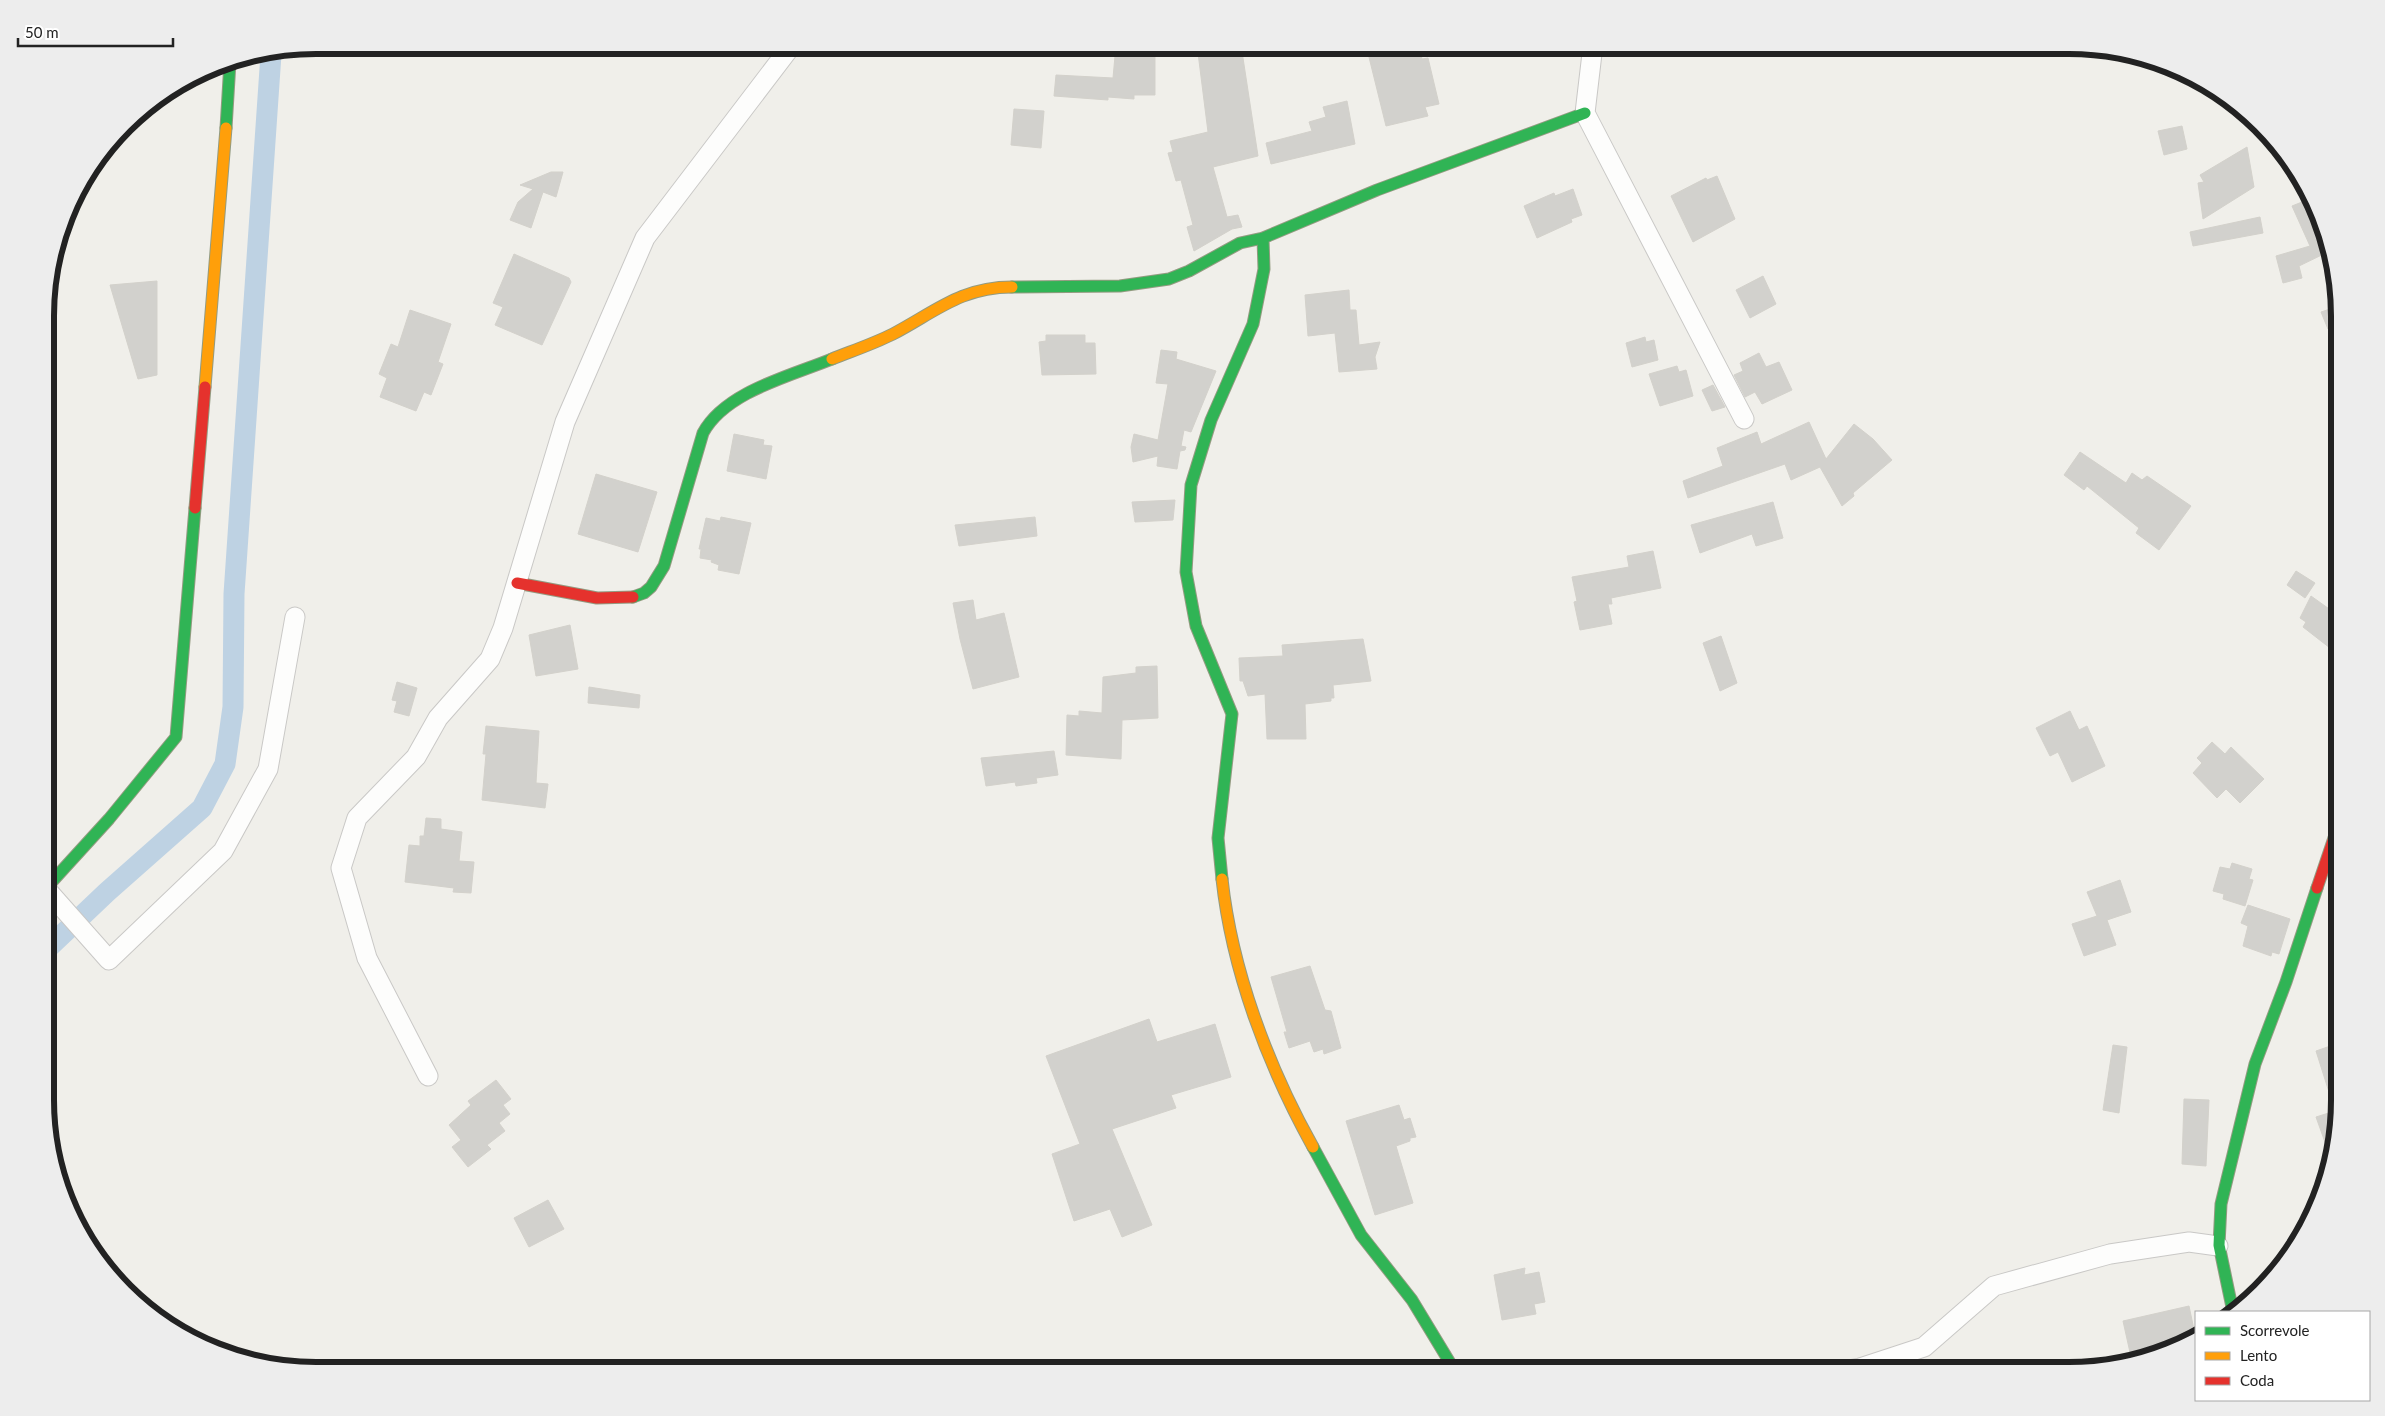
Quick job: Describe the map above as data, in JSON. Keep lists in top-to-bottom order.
{
  "legend": ["Scorrevole", "Lento", "Coda"],
  "scale_bar": "50 m"
}
